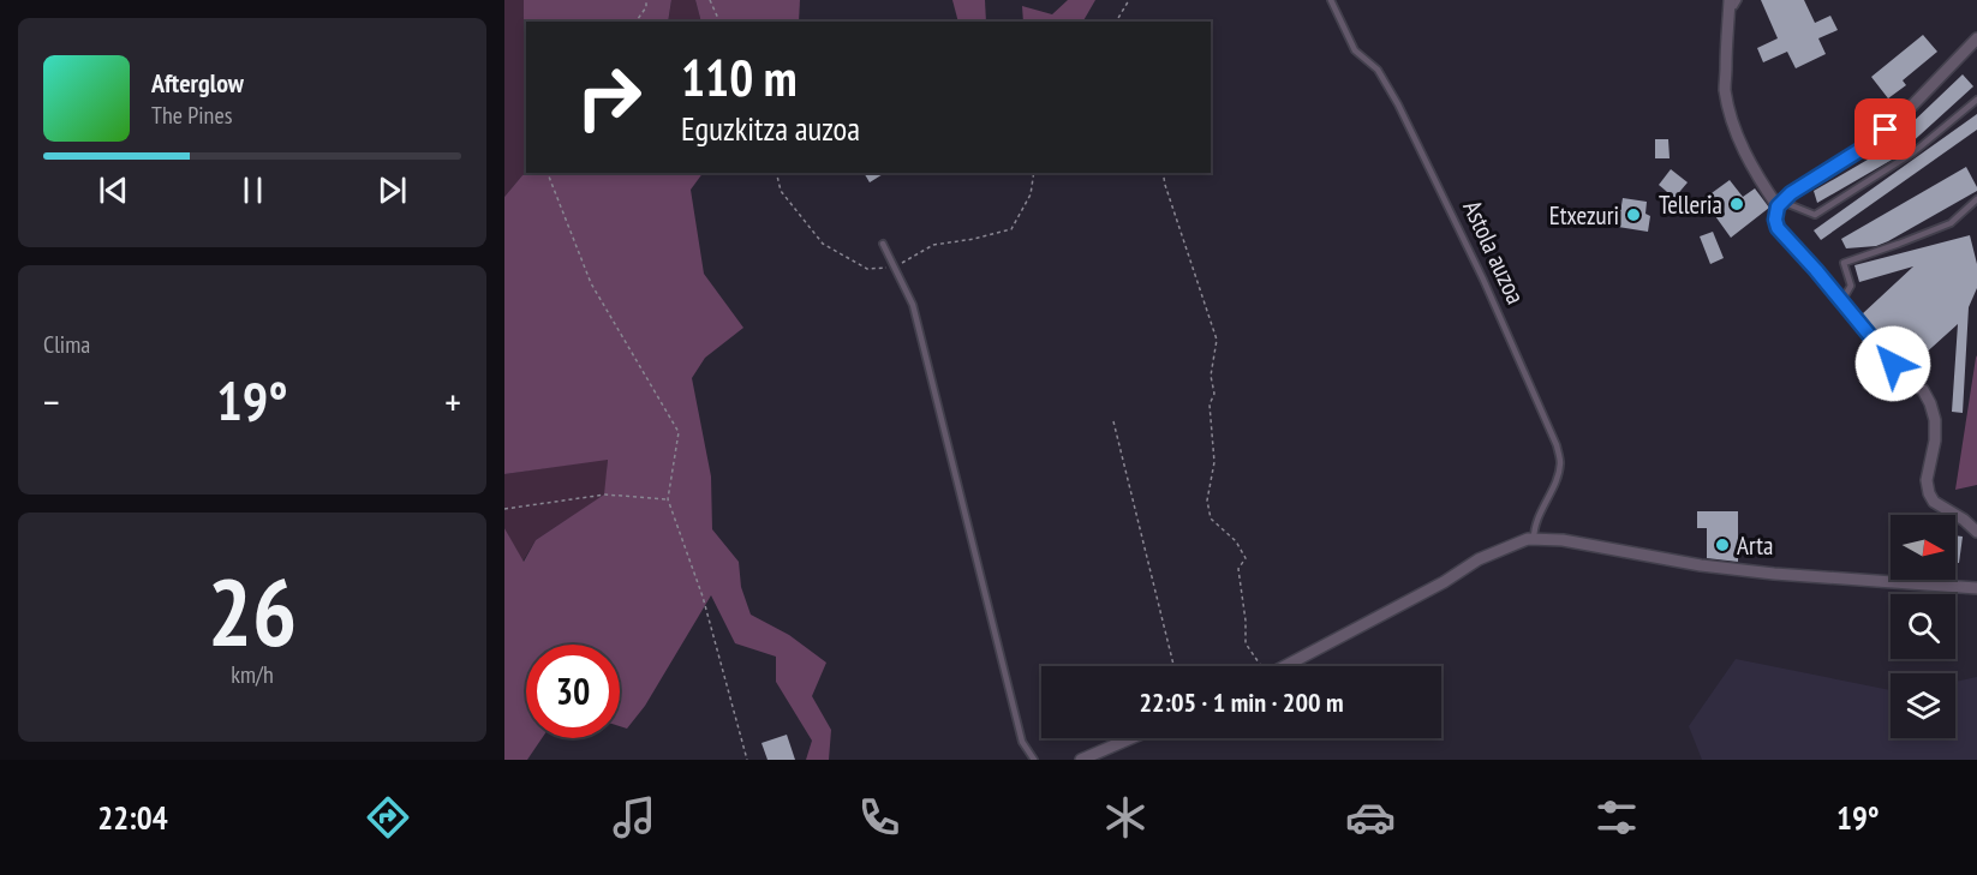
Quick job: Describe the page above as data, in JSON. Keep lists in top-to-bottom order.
{
  "streets": {
    "lane": ["Astola auzoa"]
  },
  "places": ["Telleria", "Etxezuri", "Arta"],
  "north": "right",
  "page": {
    "turn": ["110 m", "Eguzkitza auzoa"],
    "song": ["Afterglow", "The Pines"],
    "tile": [
      "Clima",
      ["26", "km/h"]
    ],
    "heat": ["−", "19°", "+"],
    "limit": "30",
    "trip": "22:05 · 1 min · 200 m",
    "tabs": ["22:04", "19°"]
  }
}
